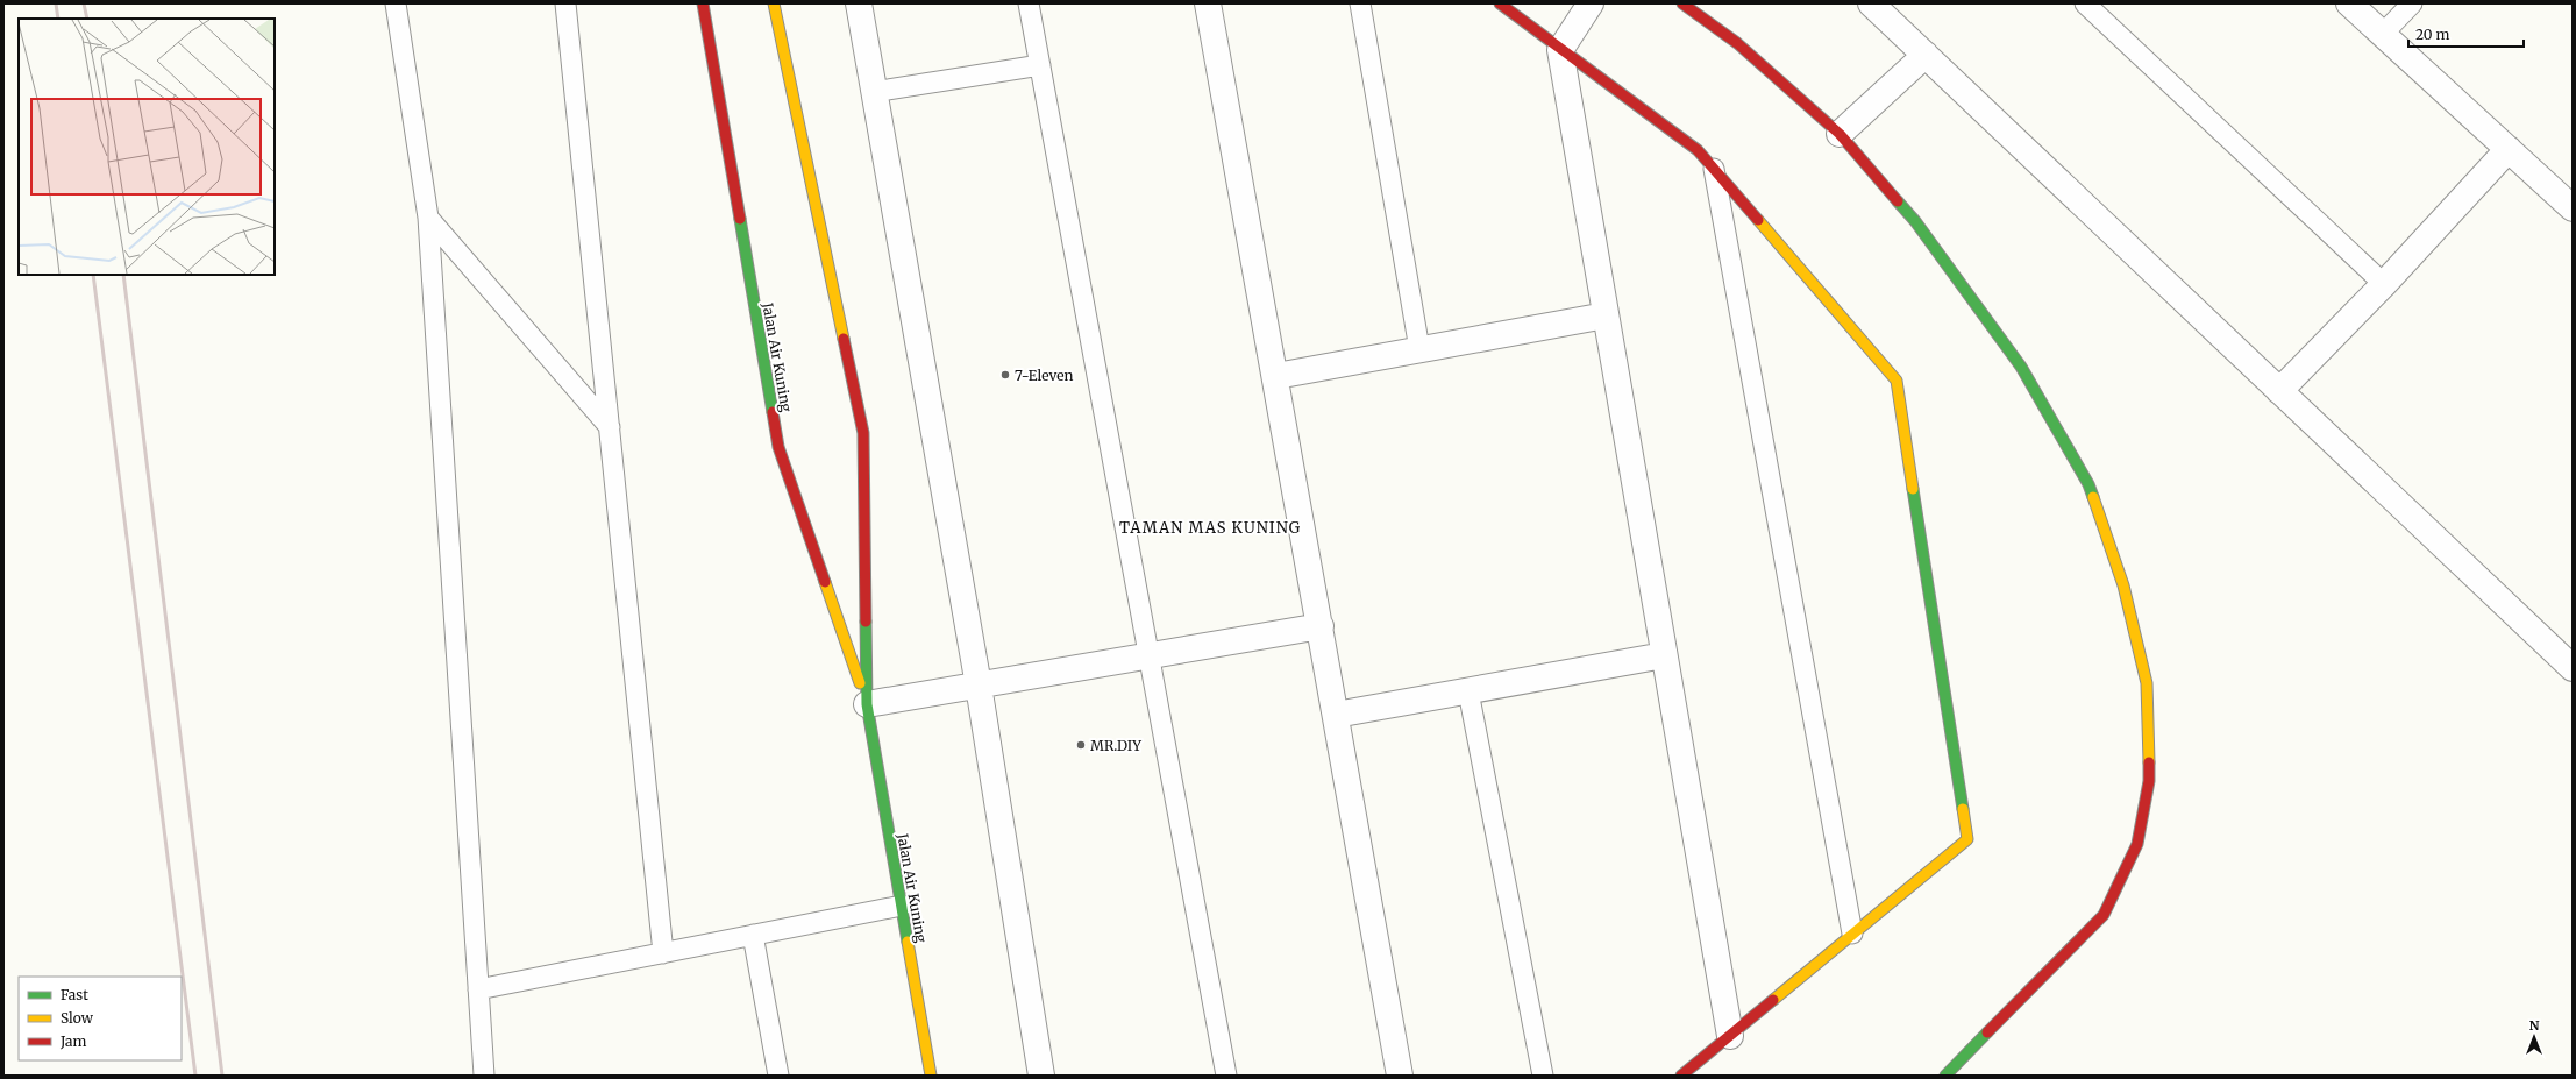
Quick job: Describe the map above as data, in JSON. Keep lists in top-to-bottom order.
{
  "streets": {
    "street": ["Jalan Air Kuning"]
  },
  "districts": ["TAMAN MAS KUNING"],
  "places": ["7-Eleven", "MR.DIY"],
  "legend": ["Fast", "Slow", "Jam"],
  "scale_bar": "20 m",
  "north": "top"
}
